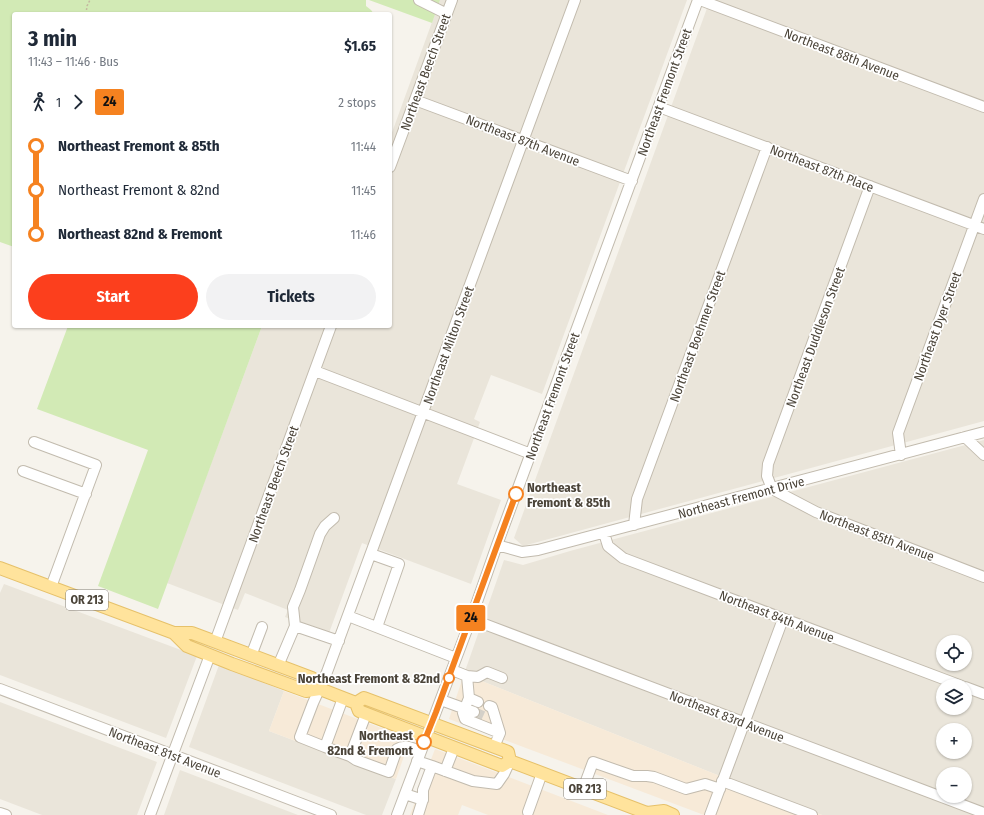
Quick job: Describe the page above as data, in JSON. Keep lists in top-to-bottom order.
{
  "streets": {
    "main road": ["OR 213"],
    "street": [
      "Northeast 88th Avenue",
      "Northeast Beech Street",
      "Northeast Fremont Street",
      "Northeast 87th Avenue",
      "Northeast 87th Place",
      "Northeast Dyer Street",
      "Northeast Boehmer Street",
      "Northeast Duddleson Street",
      "Northeast Milton Street",
      "Northeast Fremont Drive",
      "Northeast 85th Avenue",
      "Northeast 84th Avenue",
      "Northeast 83rd Avenue",
      "Northeast 81st Avenue"
    ]
  },
  "crossings": [
    ["Northeast 88th Avenue", "Northeast Fremont Street"],
    ["Northeast Beech Street", "Northeast 87th Avenue"],
    ["Northeast Beech Street", "OR 213"],
    ["Northeast Fremont Street", "Northeast 87th Avenue"],
    ["Northeast Fremont Street", "Northeast 87th Place"],
    ["Northeast Fremont Street", "Northeast Fremont Drive"],
    ["Northeast Fremont Street", "OR 213"],
    ["Northeast Fremont Street", "Northeast 83rd Avenue"],
    ["Northeast 87th Avenue", "Northeast Milton Street"],
    ["Northeast 87th Place", "Northeast Dyer Street"],
    ["Northeast 87th Place", "Northeast Boehmer Street"],
    ["Northeast 87th Place", "Northeast Duddleson Street"],
    ["Northeast Dyer Street", "Northeast Fremont Drive"],
    ["Northeast Boehmer Street", "Northeast Fremont Drive"],
    ["Northeast Duddleson Street", "Northeast Fremont Drive"],
    ["Northeast Duddleson Street", "Northeast 85th Avenue"],
    ["Northeast Milton Street", "OR 213"],
    ["Northeast Fremont Drive", "Northeast 85th Avenue"],
    ["Northeast Fremont Drive", "Northeast 84th Avenue"]
  ],
  "places": ["Northeast Fremont & 85th", "Northeast Fremont & 82nd", "Northeast 82nd & Fremont"],
  "lines": ["bus line 24"],
  "page": {
    "on_map": "24",
    "heading": ["3 min", "11:43 – 11:46 · Bus", "$1.65"],
    "legs": ["1", "24", "2 stops"],
    "list": [
      {
        "name": "Northeast Fremont & 85th",
        "value": "11:44"
      },
      {
        "name": "Northeast Fremont & 82nd",
        "value": "11:45"
      },
      {
        "name": "Northeast 82nd & Fremont",
        "value": "11:46"
      }
    ],
    "buttons": ["Start", "Tickets"],
    "map_buttons": ["+", "−"]
  }
}
